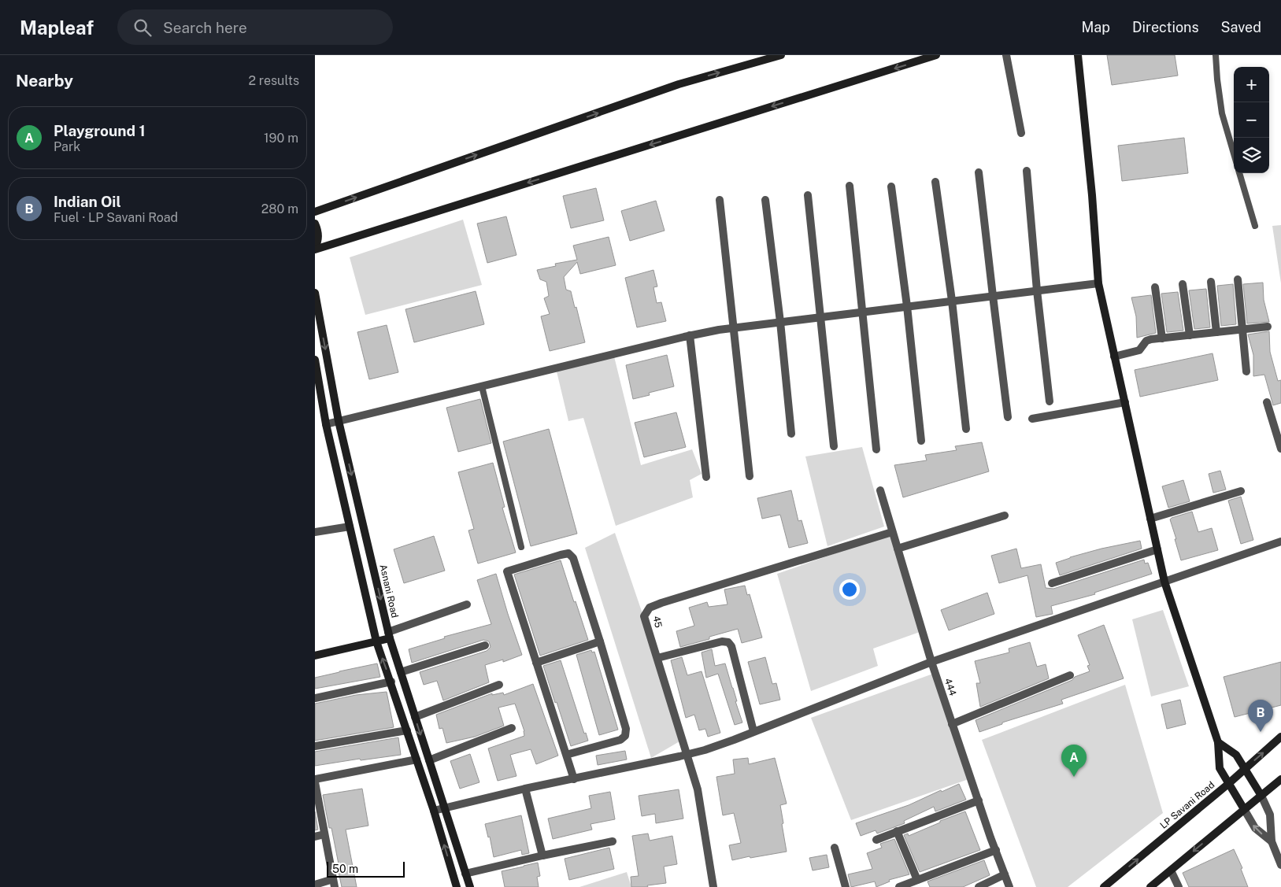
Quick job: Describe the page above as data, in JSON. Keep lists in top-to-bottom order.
{
  "streets": {
    "street": [
      "Asnani Road",
      "45",
      "444",
      "LP Savani Road"
    ]
  },
  "crossings": [
    ["45", "444"]
  ],
  "scale_bar": "50 m",
  "page": {
    "header": "Mapleaf",
    "search": "Search here",
    "nav": ["Map", "Directions", "Saved"],
    "heading": ["Nearby", "2 results"],
    "map_buttons": ["+", "−"],
    "list": [
      {
        "mark": "A",
        "name": "Playground 1",
        "note": "Park",
        "value": "190 m"
      },
      {
        "mark": "B",
        "name": "Indian Oil",
        "note": "Fuel · LP Savani Road",
        "value": "280 m"
      }
    ],
    "pins": ["B", "A"],
    "scale": "50 m"
  }
}
